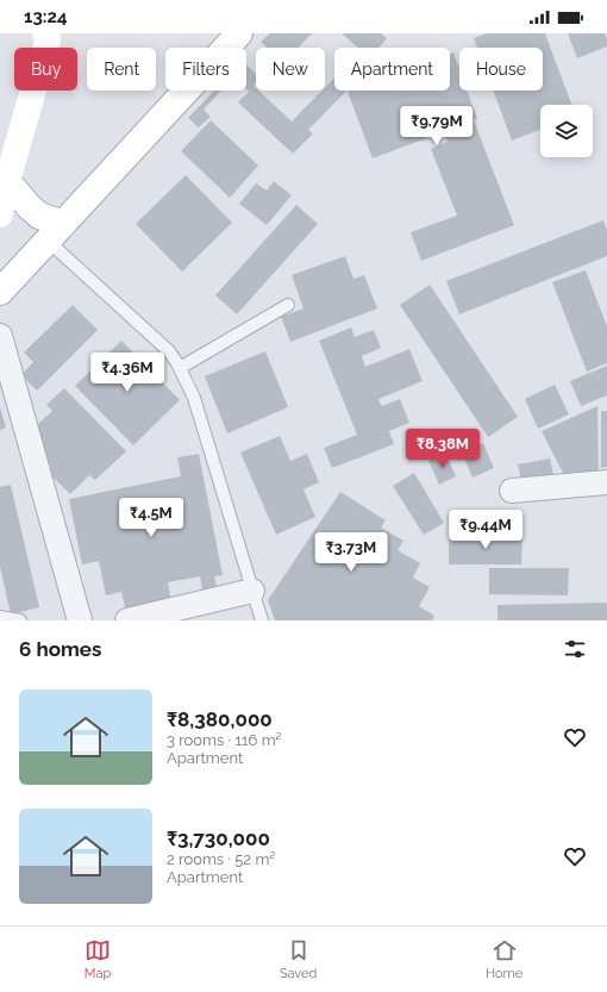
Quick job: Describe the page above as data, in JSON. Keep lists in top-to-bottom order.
{
  "page": {
    "status": "13:24",
    "chip": [
      "Buy",
      "Rent",
      "Filters",
      "New",
      "Apartment",
      "House"
    ],
    "price": [
      "₹9.79M",
      "₹4.36M",
      "₹8.38M",
      "₹4.5M",
      "₹9.44M",
      "₹3.73M"
    ],
    "heading": "6 homes",
    "list": [
      {
        "name": "₹8,380,000",
        "note": "3 rooms · 116 m² · Apartment"
      },
      {
        "name": "₹3,730,000",
        "note": "2 rooms · 52 m² · Apartment"
      }
    ],
    "tabs": ["Map", "Saved", "Home"]
  }
}
